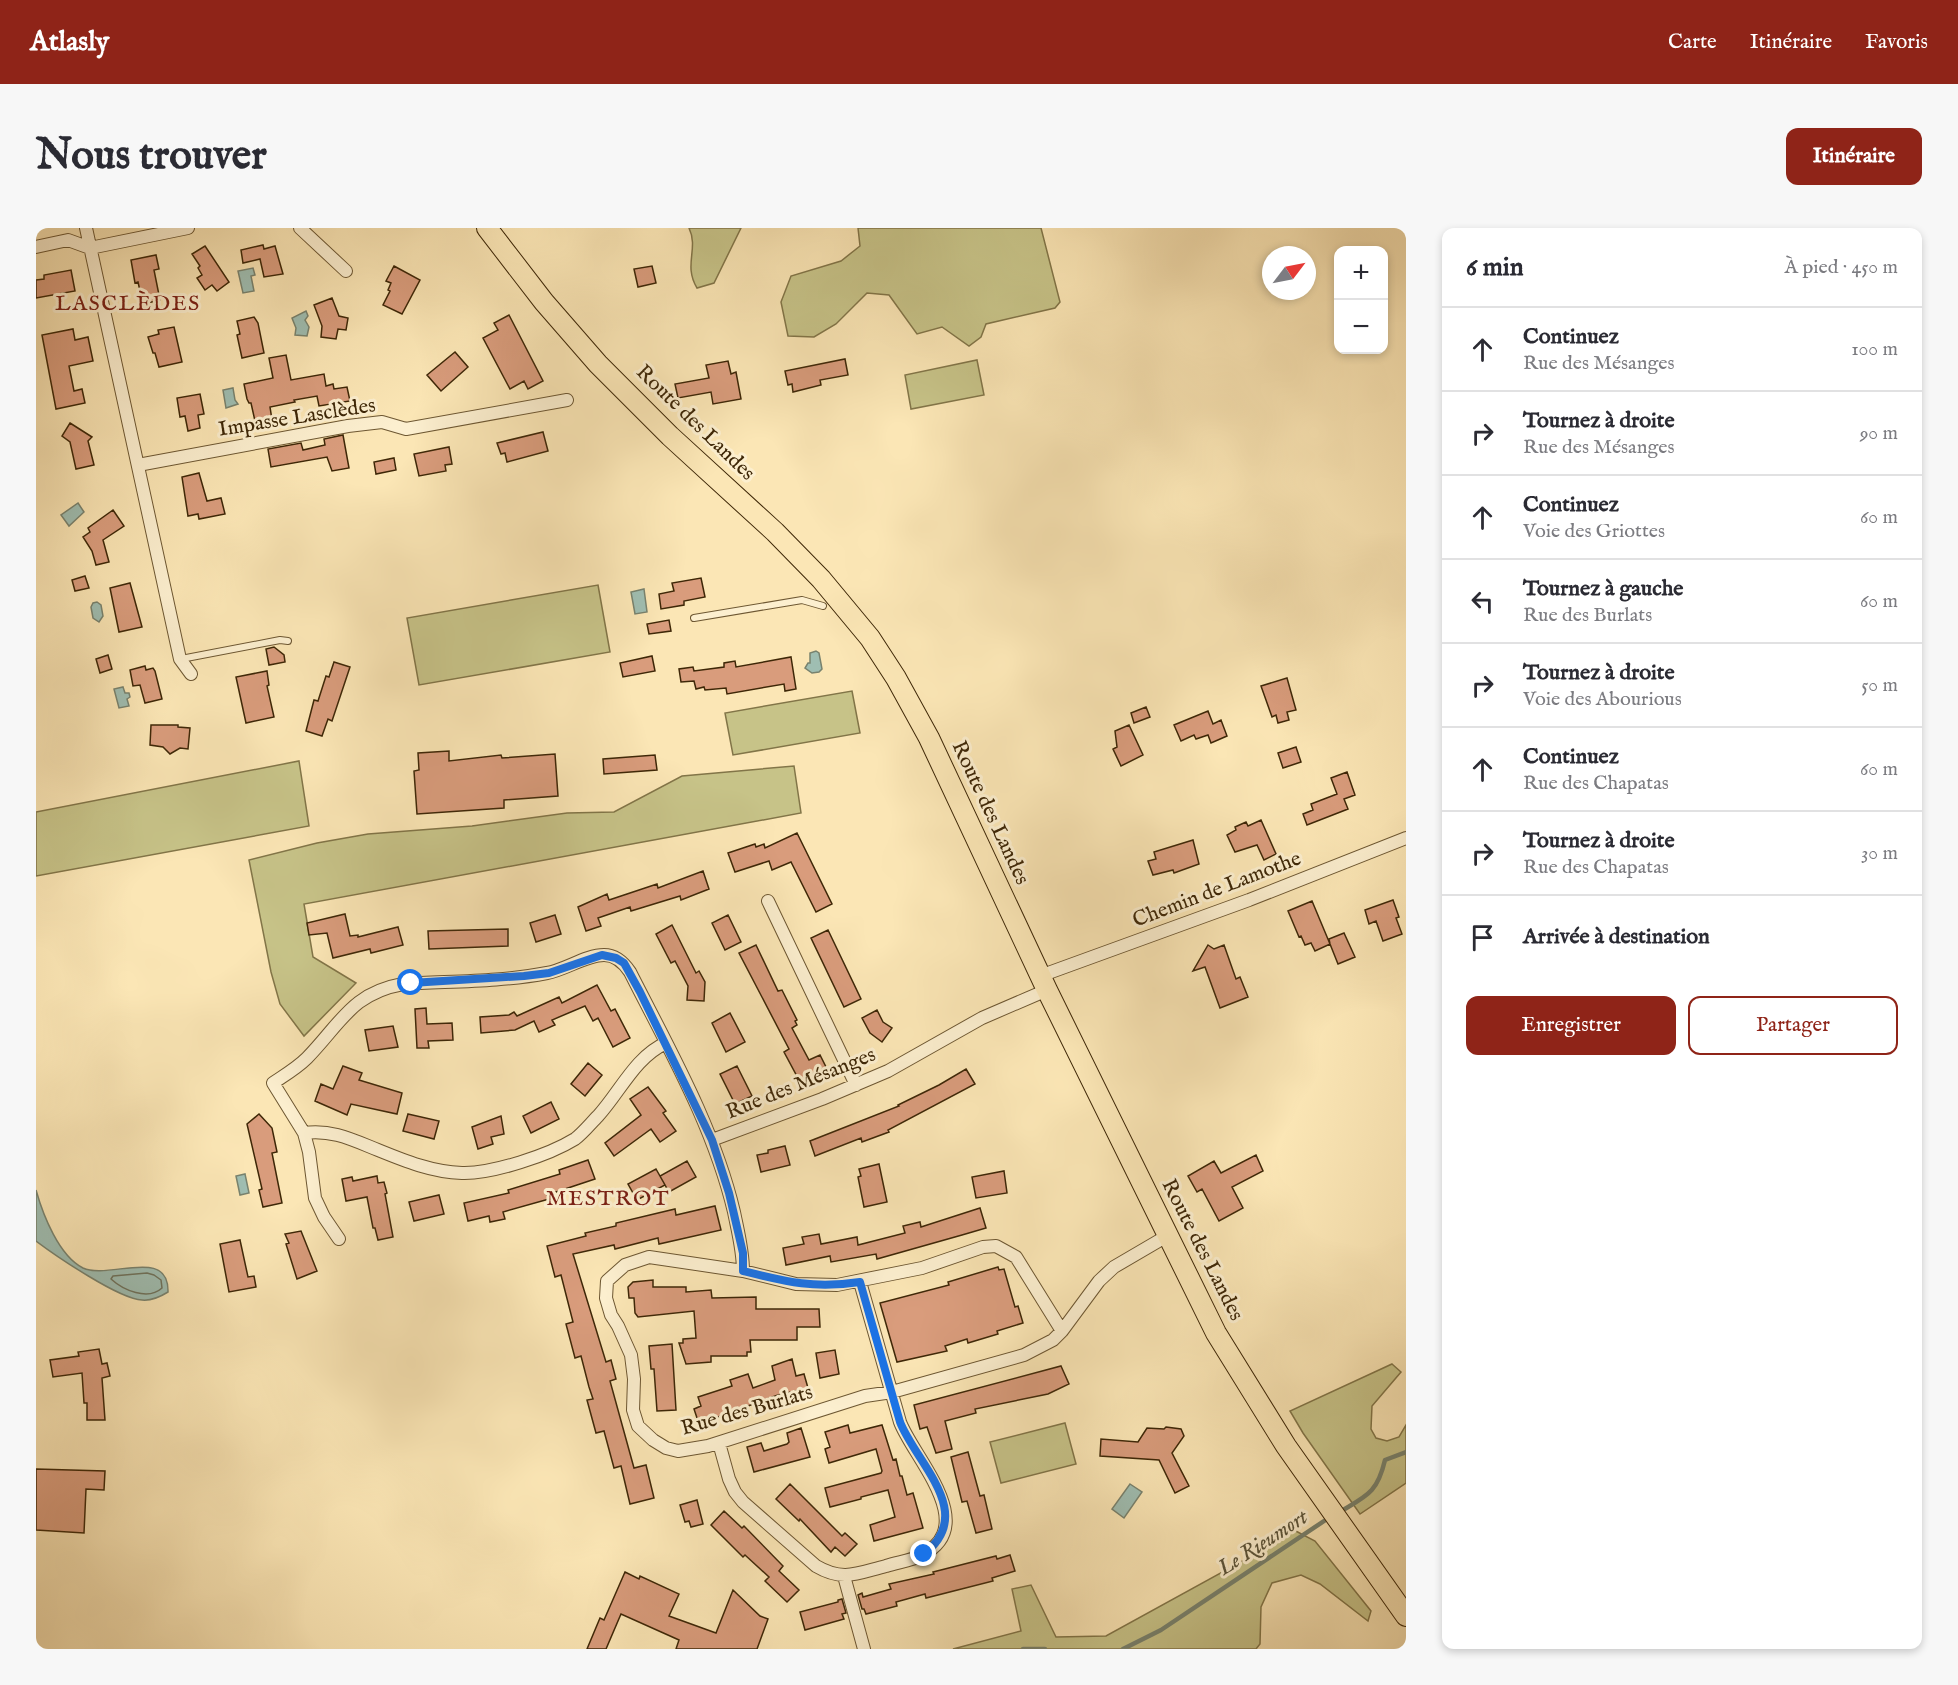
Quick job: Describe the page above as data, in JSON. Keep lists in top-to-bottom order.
{
  "streets": {
    "main road": ["Route des Landes"],
    "street": [
      "Impasse Lasclèdes",
      "Chemin de Lamothe",
      "Rue des Mésanges",
      "Rue des Burlats"
    ]
  },
  "crossings": [
    ["Route des Landes", "Chemin de Lamothe"],
    ["Route des Landes", "Rue des Mésanges"],
    ["Route des Landes", "Rue des Burlats"],
    ["Chemin de Lamothe", "Rue des Mésanges"]
  ],
  "districts": ["LASCLÈDES", "MESTROT"],
  "water": ["Le Rieumort"],
  "north": "top right",
  "page": {
    "header": "Atlasly",
    "nav": ["Carte", "Itinéraire", "Favoris"],
    "buttons": [
      "Itinéraire",
      ["Enregistrer", "Partager"]
    ],
    "title": "Nous trouver",
    "heading": ["6 min", "À pied · 450 m"],
    "map_buttons": ["+", "−"],
    "list": [
      ["Continuez", "Rue des Mésanges", "100 m"],
      ["Tournez à droite", "Rue des Mésanges", "90 m"],
      ["Continuez", "Voie des Griottes", "60 m"],
      ["Tournez à gauche", "Rue des Burlats", "60 m"],
      ["Tournez à droite", "Voie des Abourious", "50 m"],
      ["Continuez", "Rue des Chapatas", "60 m"],
      ["Tournez à droite", "Rue des Chapatas", "30 m"],
      "Arrivée à destination"
    ]
  }
}
